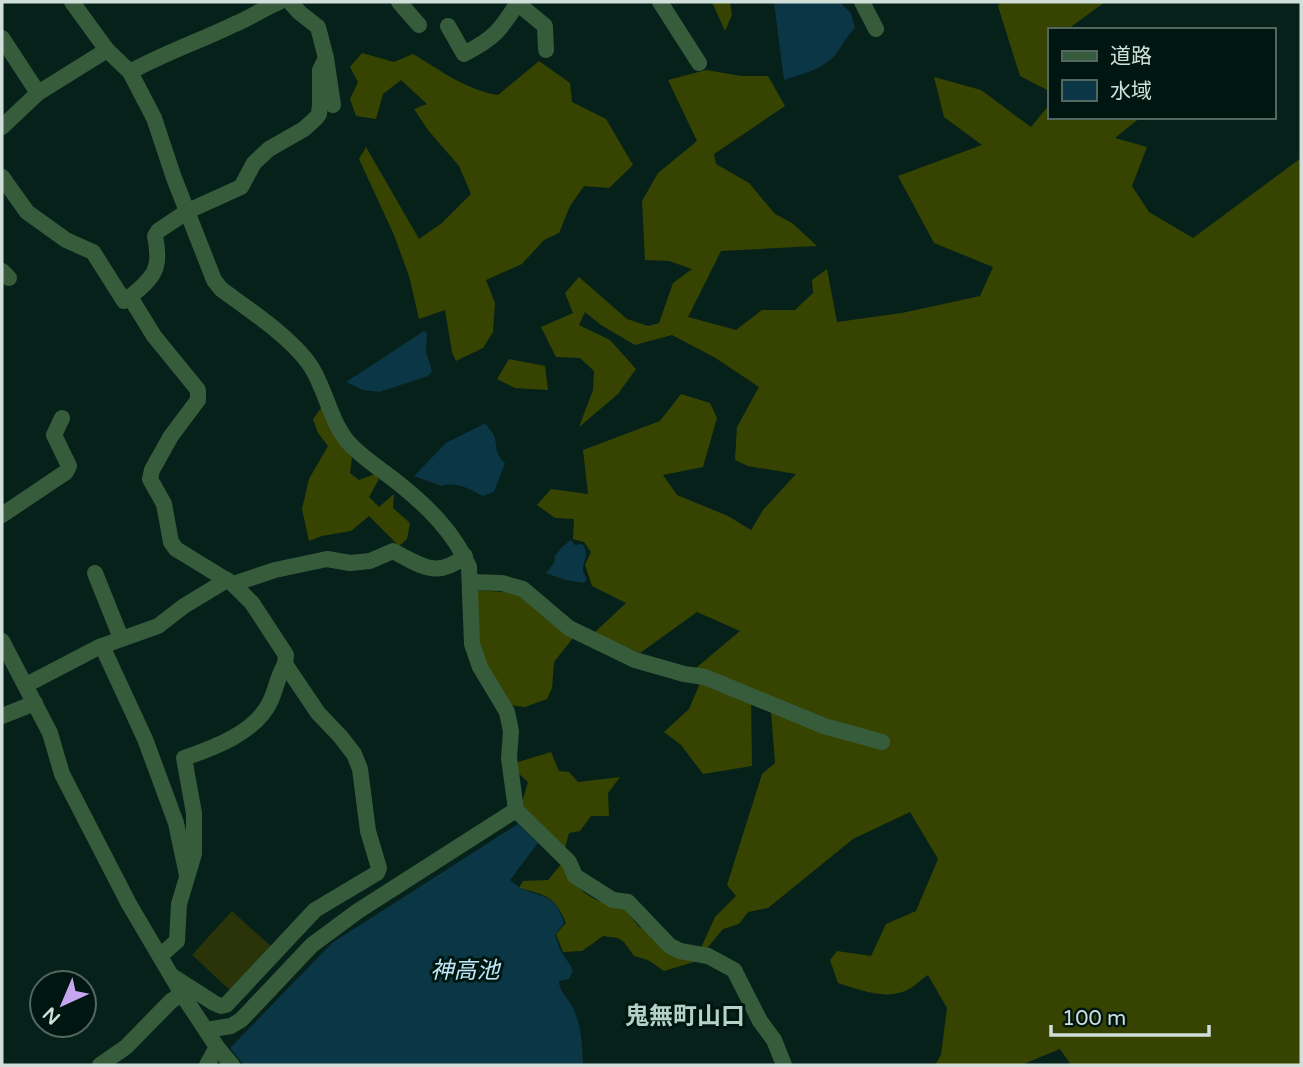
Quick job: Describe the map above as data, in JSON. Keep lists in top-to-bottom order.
{
  "districts": ["鬼無町山口"],
  "water": ["神高池"],
  "legend": ["道路", "水域"],
  "scale_bar": "100 m",
  "north": "bottom left"
}
